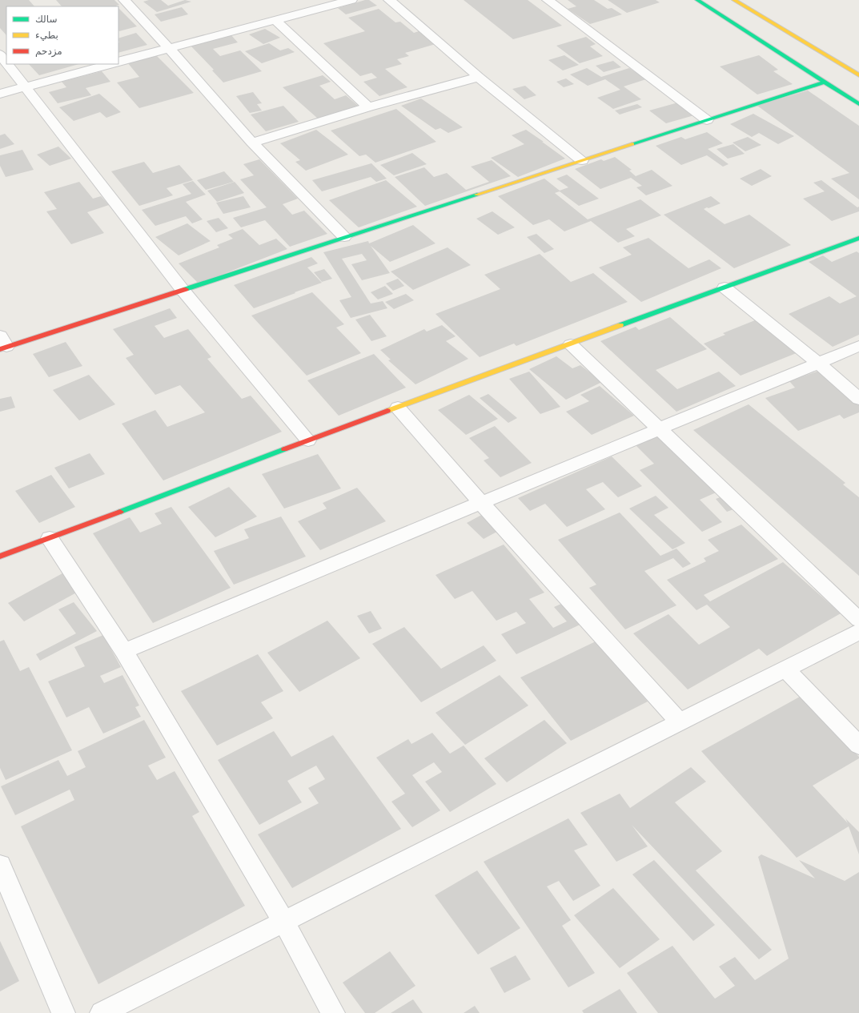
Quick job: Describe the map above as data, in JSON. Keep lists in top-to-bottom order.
{
  "legend": ["سالك", "بطيء", "مزدحم"]
}
